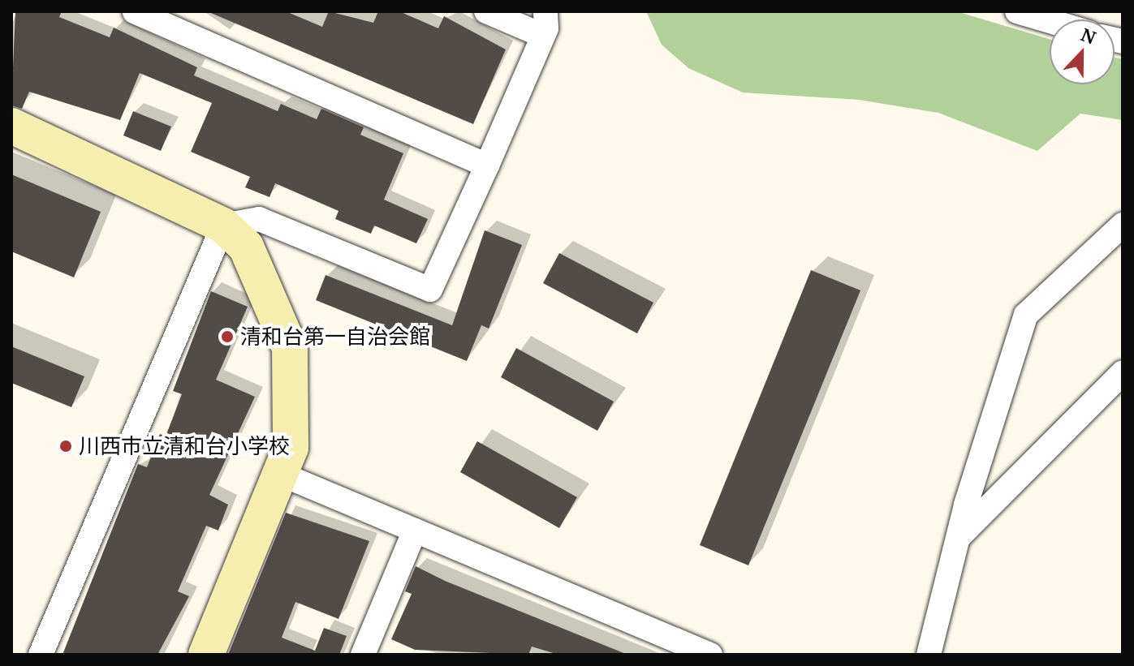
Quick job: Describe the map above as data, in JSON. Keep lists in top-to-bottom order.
{
  "places": ["清和台第一自治会館", "川西市立清和台小学校"],
  "north": "top"
}
